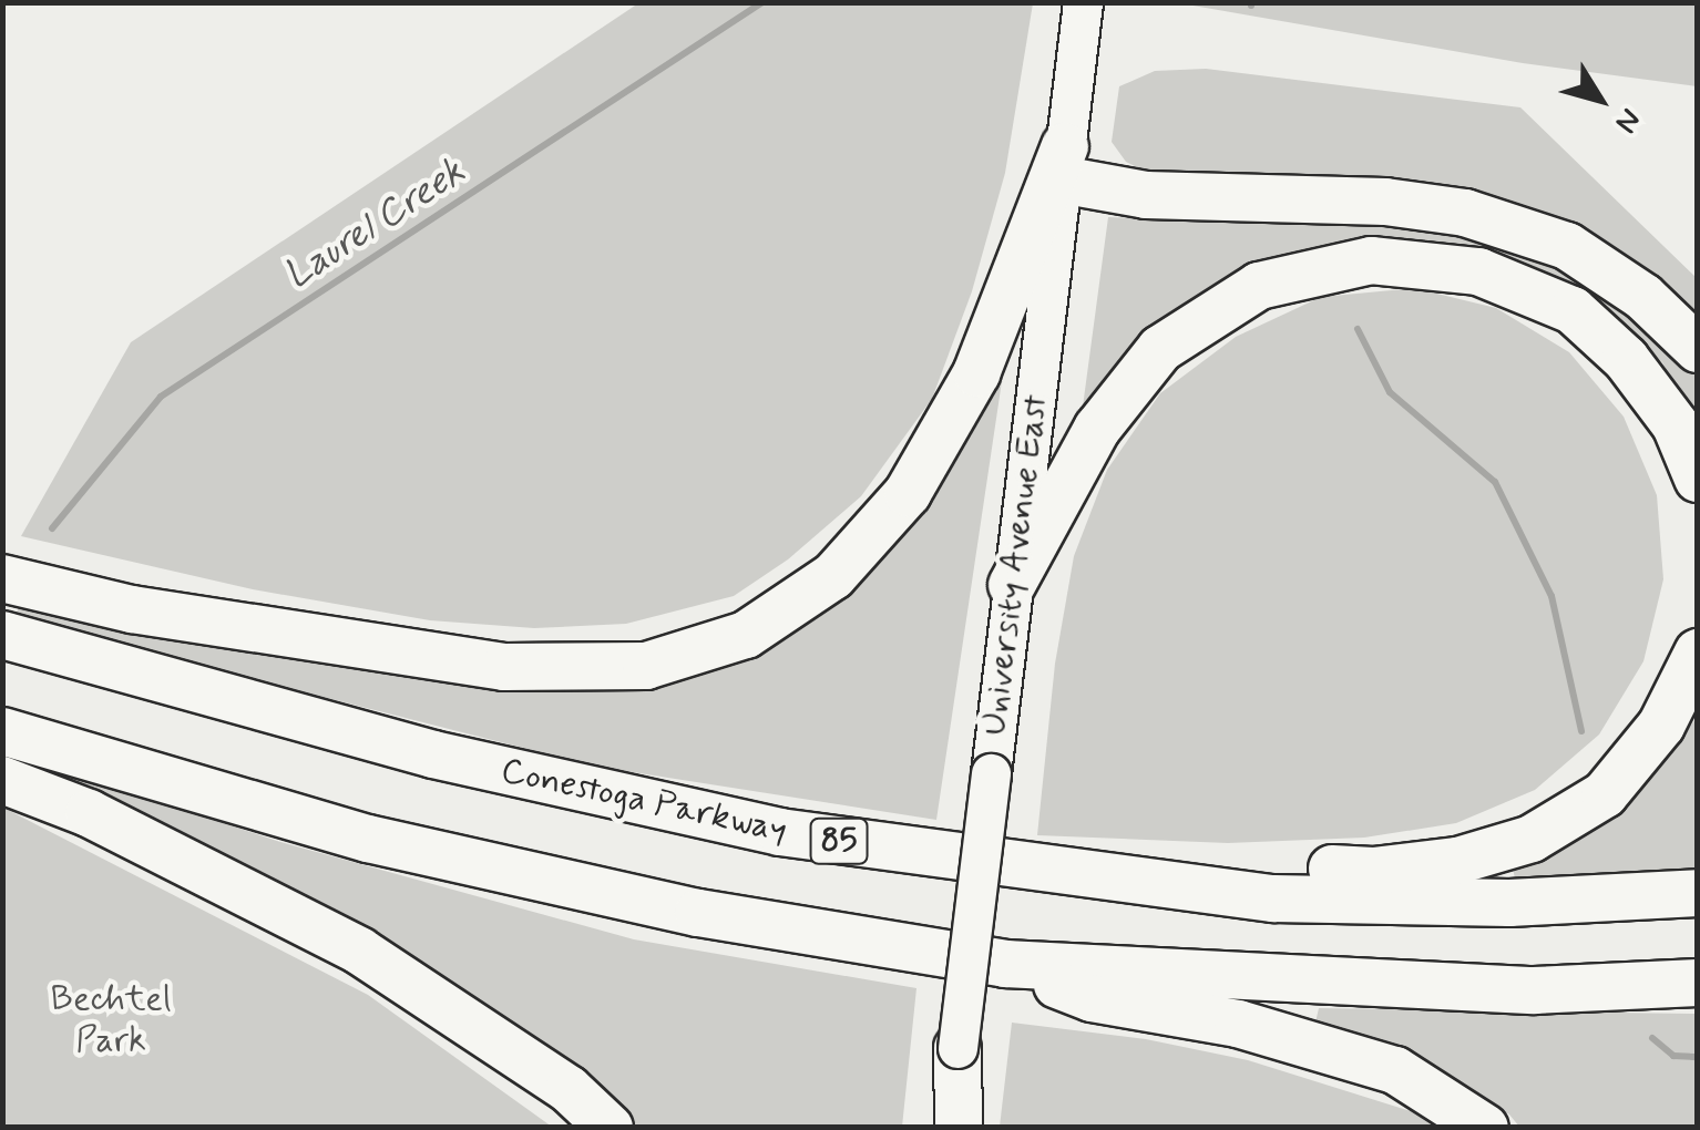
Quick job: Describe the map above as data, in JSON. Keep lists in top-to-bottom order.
{
  "streets": {
    "highway": ["Conestoga Parkway", "85"],
    "main road": ["University Avenue East"]
  },
  "water": ["Laurel Creek"],
  "parks": ["Bechtel Park"],
  "north": "bottom right"
}
